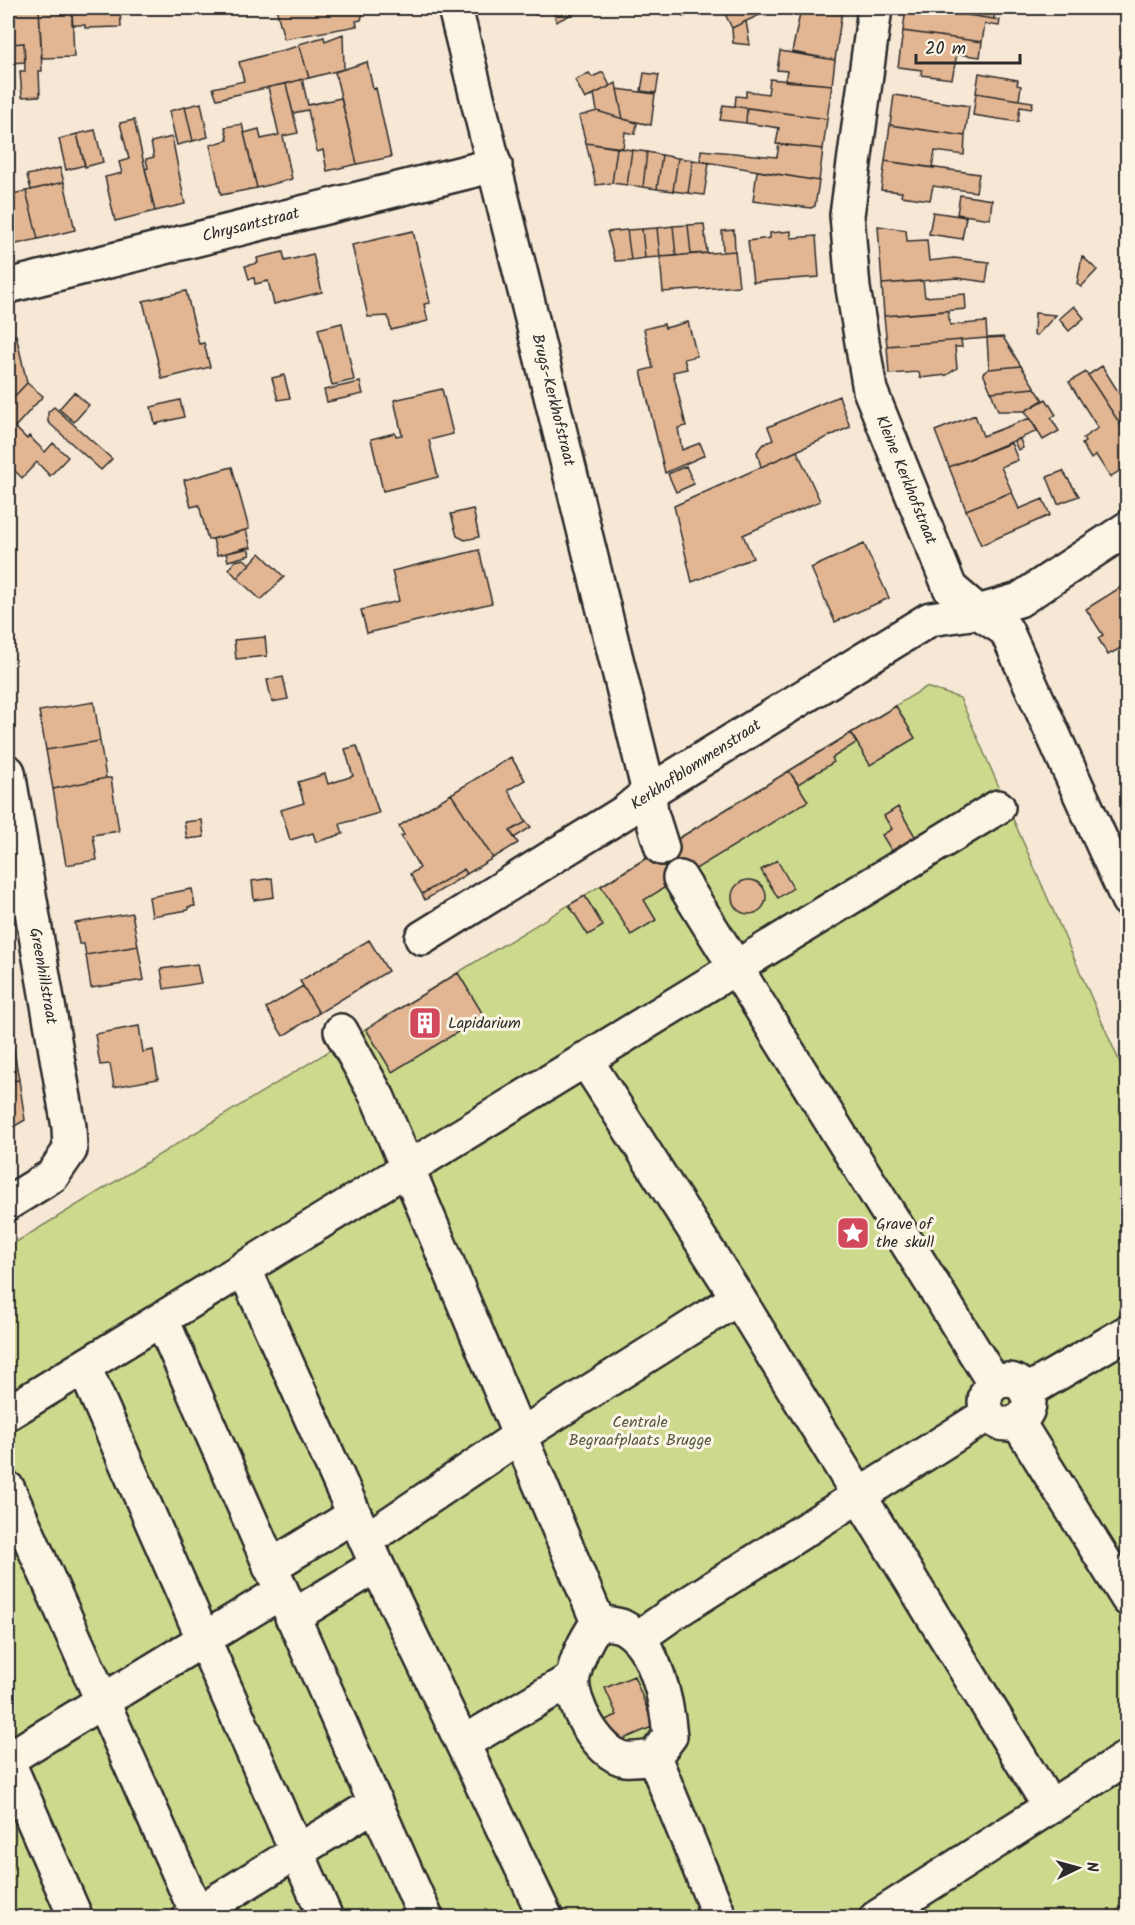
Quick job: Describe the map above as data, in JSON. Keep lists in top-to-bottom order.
{
  "streets": {
    "street": [
      "Chrysantstraat",
      "Brugs-Kerkhofstraat",
      "Kleine Kerkhofstraat",
      "Kerkhofblommenstraat",
      "Greenhillstraat"
    ]
  },
  "crossings": [
    ["Chrysantstraat", "Brugs-Kerkhofstraat"],
    ["Brugs-Kerkhofstraat", "Kerkhofblommenstraat"],
    ["Kleine Kerkhofstraat", "Kerkhofblommenstraat"]
  ],
  "parks": ["Centrale Begraafplaats Brugge"],
  "places": {
    "building": ["Lapidarium"],
    "place": ["Grave of the skull"]
  },
  "scale_bar": "20 m",
  "north": "right"
}
